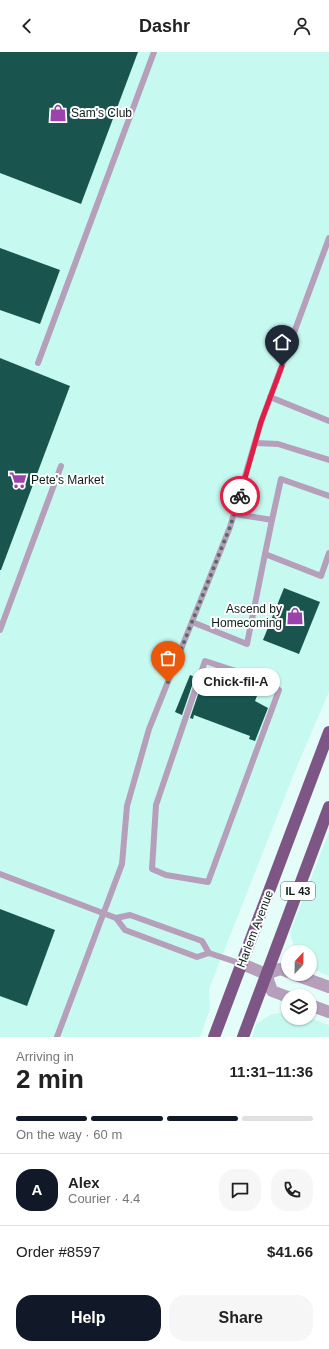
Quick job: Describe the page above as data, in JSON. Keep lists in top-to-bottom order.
{
  "streets": {
    "main road": ["IL 43", "Harlem Avenue"]
  },
  "places": {
    "shop": ["Sam's Club", "Ascend by Homecoming"],
    "supermarket": ["Pete's Market"],
    "other": ["Chick-fil-A"]
  },
  "north": "top",
  "page": {
    "header": "Dashr",
    "bubble": "Chick-fil-A",
    "heading": ["2 min", "Arriving in", "11:31–11:36"],
    "panel": [
      "Alex",
      "Courier · 4.4",
      "Order #8597",
      "$41.66"
    ],
    "bar": "On the way · 60 m",
    "round": "A",
    "buttons": ["Help", "Share"]
  }
}
